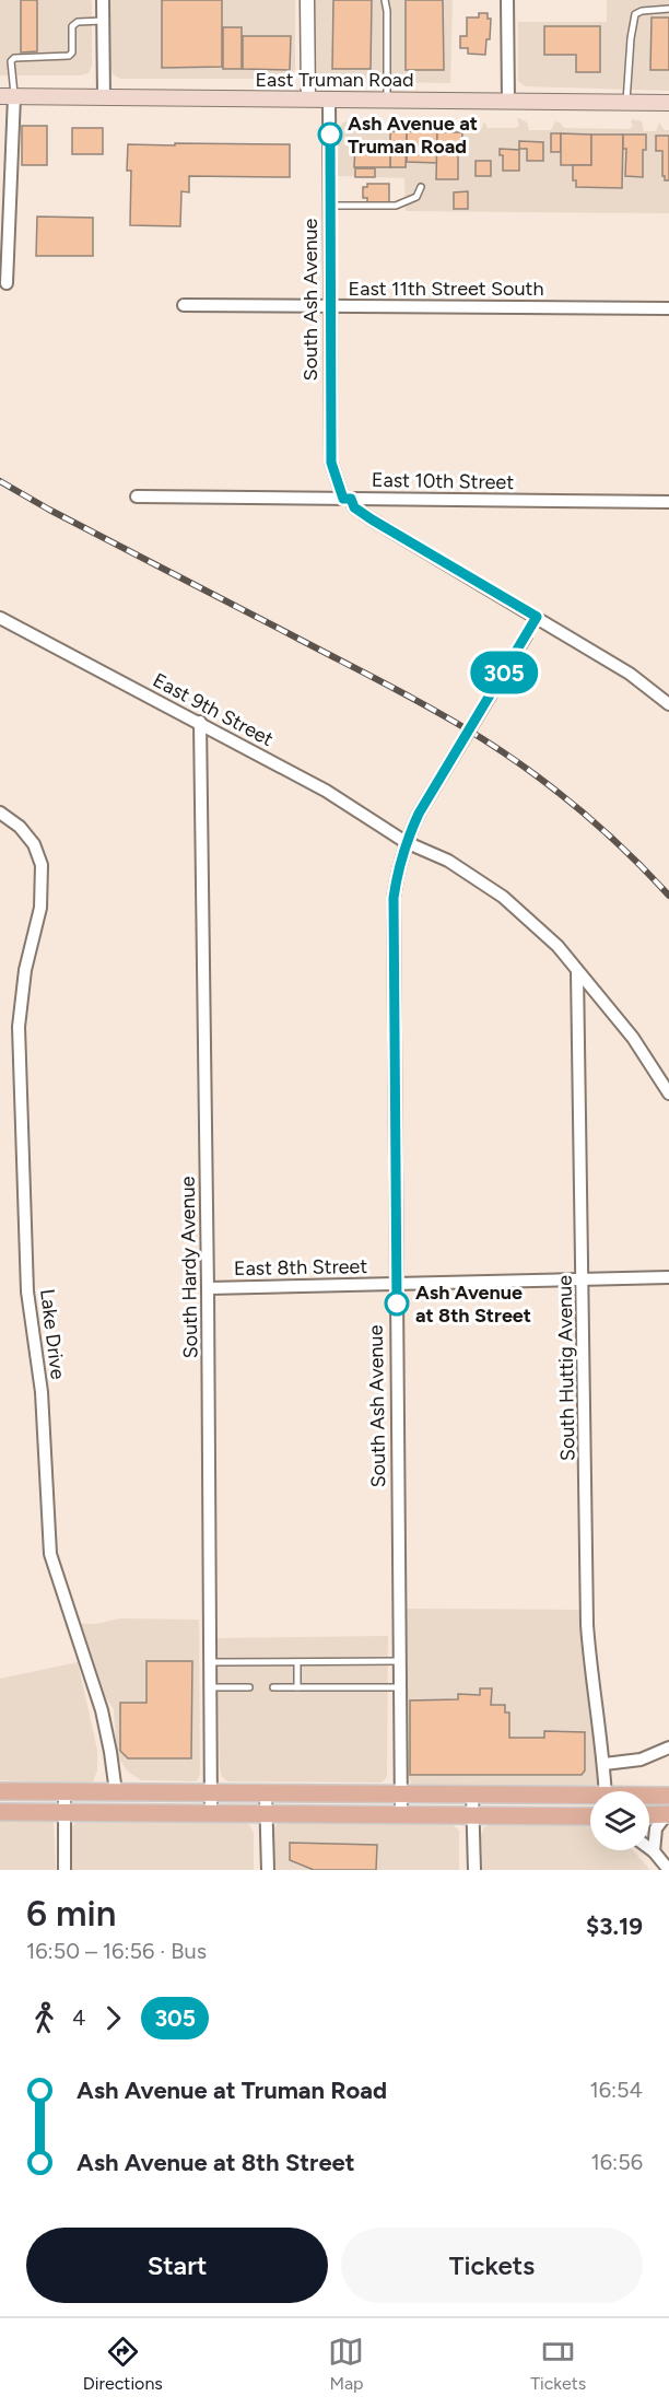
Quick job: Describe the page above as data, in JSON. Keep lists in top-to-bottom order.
{
  "streets": {
    "main road": ["East Truman Road"],
    "street": [
      "East 11th Street South",
      "South Ash Avenue",
      "East 10th Street",
      "East 9th Street",
      "South Hardy Avenue",
      "East 8th Street",
      "Lake Drive",
      "South Huttig Avenue"
    ]
  },
  "crossings": [
    ["East Truman Road", "South Ash Avenue"],
    ["East 11th Street South", "South Ash Avenue"],
    ["South Ash Avenue", "East 10th Street"],
    ["South Ash Avenue", "East 9th Street"],
    ["South Ash Avenue", "East 8th Street"],
    ["East 9th Street", "South Hardy Avenue"],
    ["East 9th Street", "South Huttig Avenue"],
    ["South Hardy Avenue", "East 8th Street"],
    ["East 8th Street", "South Huttig Avenue"]
  ],
  "places": ["Ash Avenue at Truman Road", "Ash Avenue at 8th Street"],
  "lines": ["bus line 305"],
  "page": {
    "on_map": "305",
    "heading": ["6 min", "16:50 – 16:56 · Bus", "$3.19"],
    "legs": ["4", "305"],
    "list": [
      {
        "name": "Ash Avenue at Truman Road",
        "value": "16:54"
      },
      {
        "name": "Ash Avenue at 8th Street",
        "value": "16:56"
      }
    ],
    "buttons": ["Start", "Tickets"],
    "tabs": ["Directions", "Map", "Tickets"]
  }
}
